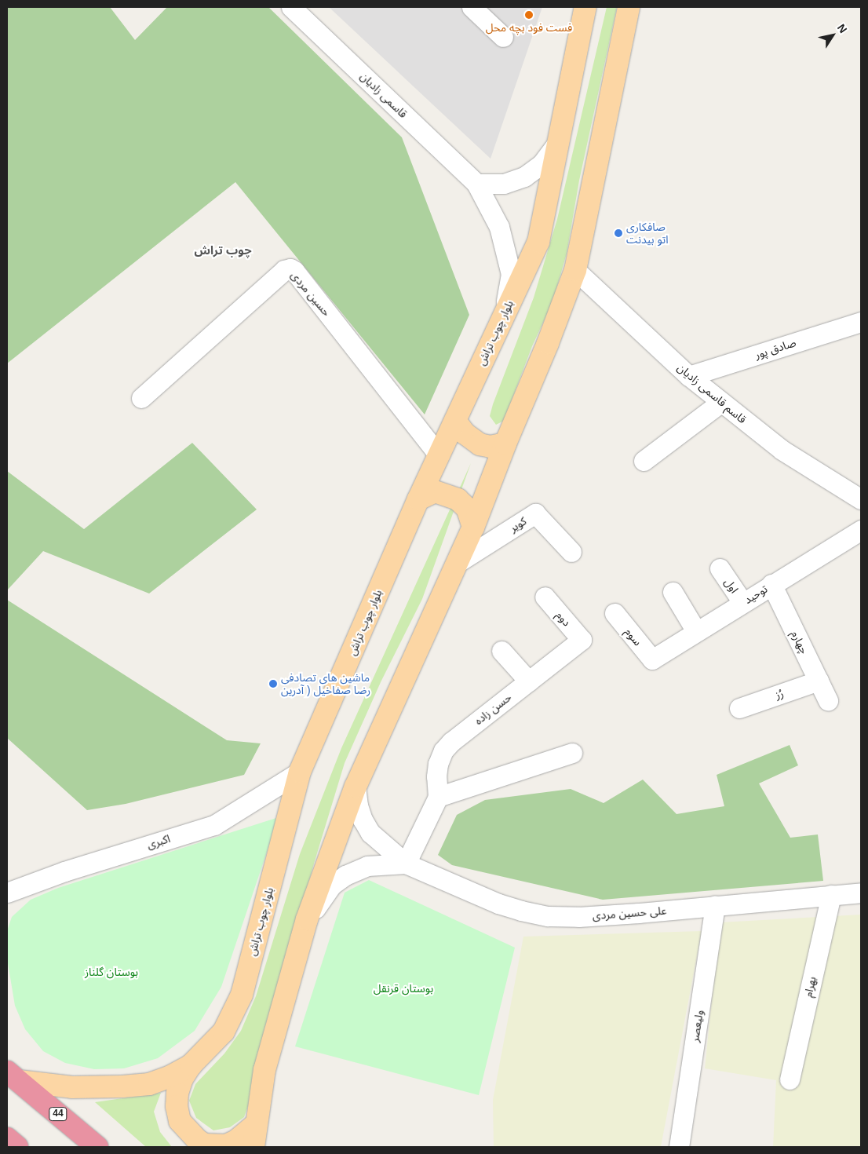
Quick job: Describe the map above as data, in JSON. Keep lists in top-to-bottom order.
{
  "streets": {
    "highway": ["44"],
    "main road": ["بلوار چوب‌ تراش"],
    "street": [
      "قاسمی زادیان",
      "حسین مردی",
      "صادق پور",
      "قاسم قاسمی زادیان",
      "کویر",
      "اول",
      "توحید",
      "دوم",
      "سوم",
      "چهارم",
      "رُز",
      "حسن زاده",
      "اکبری",
      "علی حسین مردی",
      "بهرام",
      "ولیعصر"
    ]
  },
  "crossings": [
    ["قاسمی زادیان", "بلوار چوب‌ تراش"],
    ["حسین مردی", "بلوار چوب‌ تراش"],
    ["بلوار چوب‌ تراش", "اکبری"],
    ["بلوار چوب‌ تراش", "44"],
    ["صادق پور", "قاسم قاسمی زادیان"],
    ["اول", "توحید"],
    ["توحید", "سوم"],
    ["توحید", "چهارم"],
    ["دوم", "حسن زاده"],
    ["چهارم", "رُز"],
    ["علی حسین مردی", "بهرام"],
    ["علی حسین مردی", "ولیعصر"]
  ],
  "districts": ["چوب تراش"],
  "parks": ["بوستان گلناز", "بوستان قرنقل"],
  "places": ["فست فود بچه محل", "صافکاری اتو بیدنت", "ماشین های تصادفی رضا صفاخیل ( آدرین"],
  "north": "top right"
}
